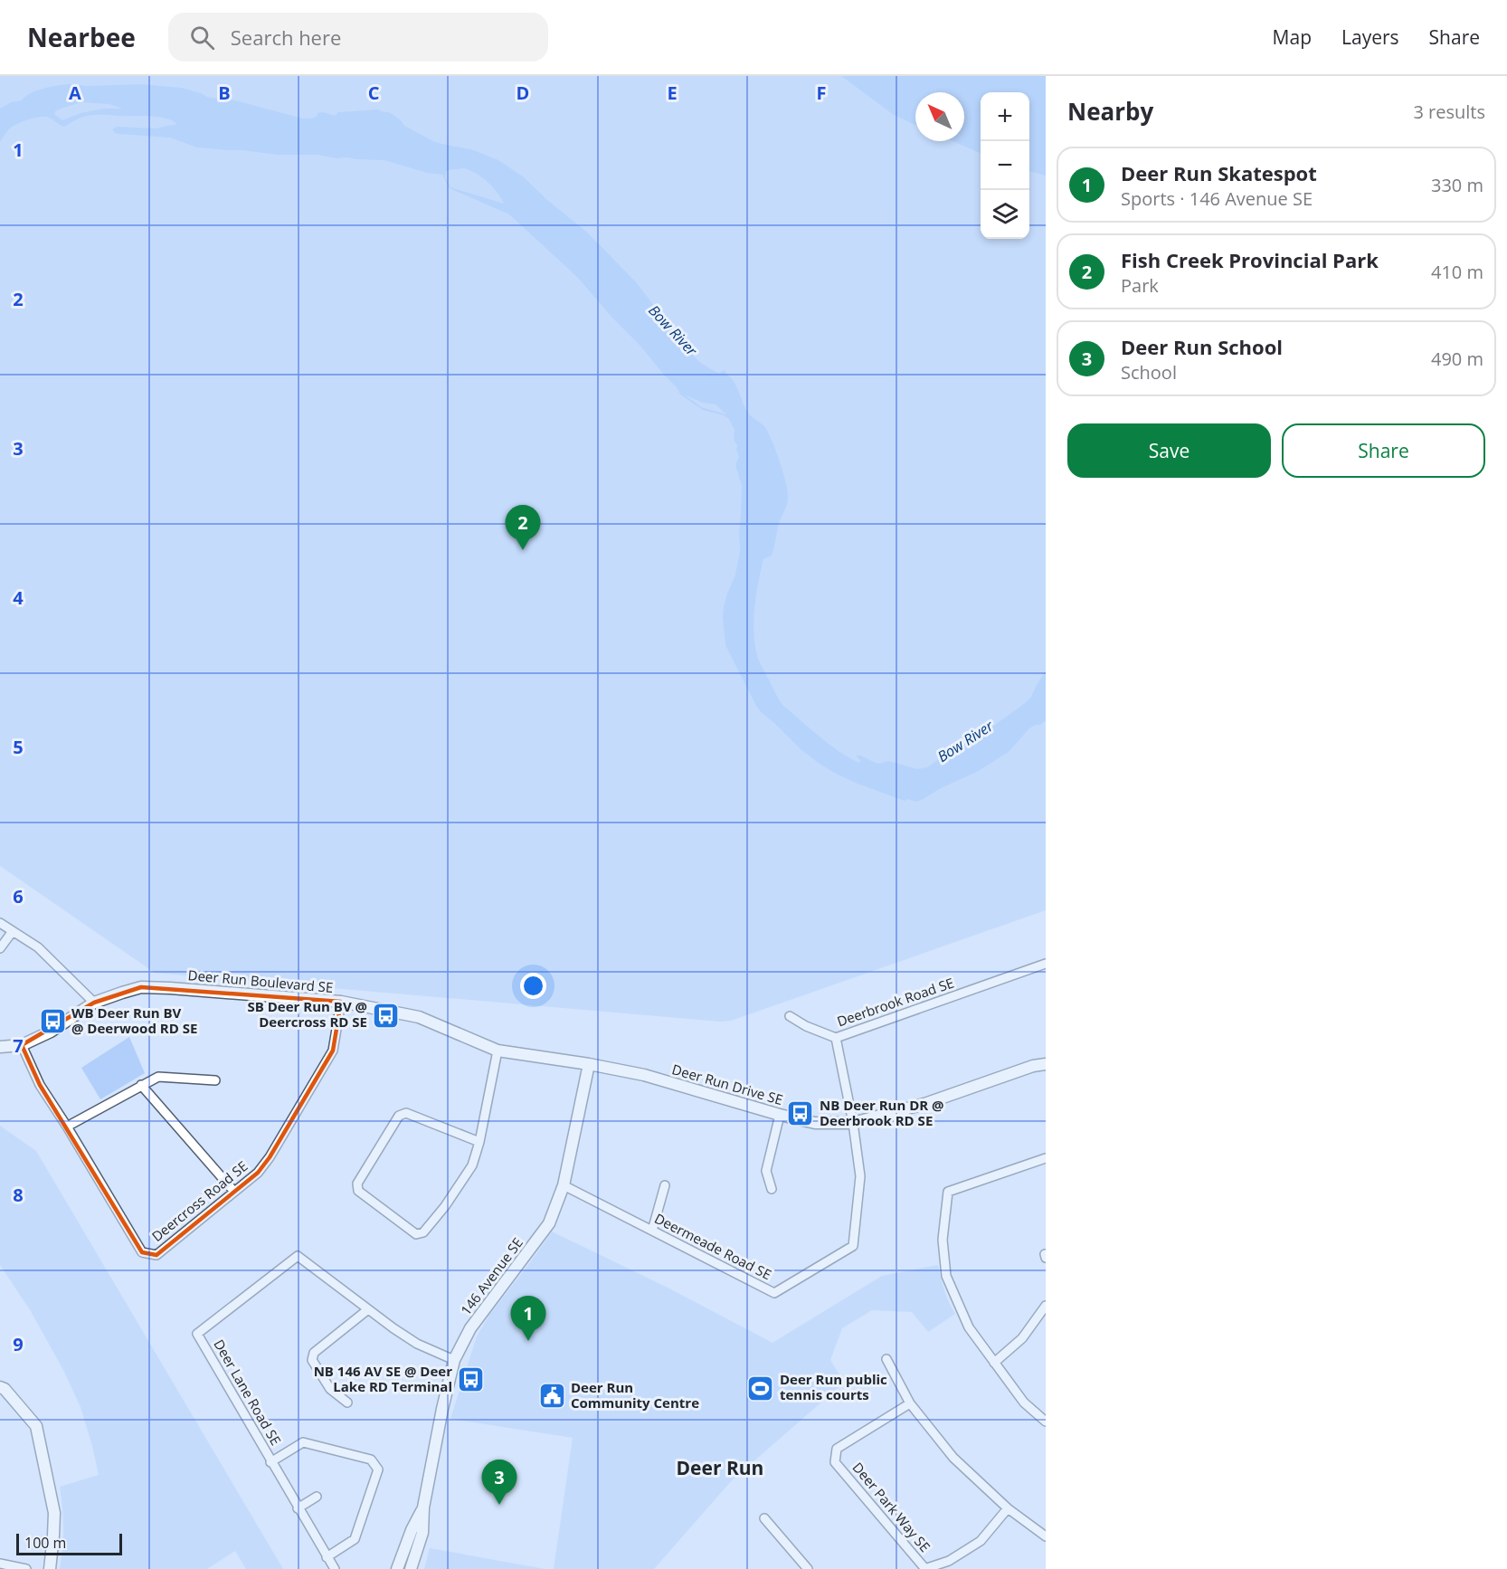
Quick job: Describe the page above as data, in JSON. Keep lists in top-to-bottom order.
{
  "streets": {
    "street": [
      "Deer Run Boulevard SE",
      "Deerbrook Road SE",
      "Deer Run Drive SE",
      "Deercross Road SE",
      "Deermeade Road SE",
      "146 Avenue SE",
      "Deer Lane Road SE",
      "Deer Park Way SE"
    ]
  },
  "crossings": [
    ["Deer Run Boulevard SE", "Deer Run Drive SE"],
    ["Deer Run Boulevard SE", "Deercross Road SE"],
    ["Deer Run Boulevard SE", "146 Avenue SE"],
    ["Deerbrook Road SE", "Deer Run Drive SE"],
    ["Deerbrook Road SE", "Deermeade Road SE"],
    ["Deer Run Drive SE", "Deermeade Road SE"],
    ["Deer Run Drive SE", "146 Avenue SE"],
    ["Deermeade Road SE", "146 Avenue SE"],
    ["146 Avenue SE", "Deer Lane Road SE"]
  ],
  "districts": ["Deer Run"],
  "water": ["Bow River"],
  "places": {
    "bus stop": [
      "SB Deer Run BV @ Deercross RD SE",
      "WB Deer Run BV @ Deerwood RD SE",
      "NB Deer Run DR @ Deerbrook RD SE",
      "NB 146 AV SE @ Deer Lake RD Terminal"
    ],
    "sports": ["Deer Run public tennis courts"],
    "public building": ["Deer Run Community Centre"]
  },
  "scale_bar": "100 m",
  "north": "top left",
  "page": {
    "header": "Nearbee",
    "search": "Search here",
    "nav": ["Map", "Layers", "Share"],
    "heading": ["Nearby", "3 results"],
    "map_buttons": ["+", "−"],
    "list": [
      {
        "mark": "1",
        "name": "Deer Run Skatespot",
        "note": "Sports · 146 Avenue SE",
        "value": "330 m"
      },
      {
        "mark": "2",
        "name": "Fish Creek Provincial Park",
        "note": "Park",
        "value": "410 m"
      },
      {
        "mark": "3",
        "name": "Deer Run School",
        "note": "School",
        "value": "490 m"
      }
    ],
    "buttons": ["Save", "Share"],
    "pins": ["2", "1", "3"],
    "scale": "100 m"
  },
  "grid": {
    "columns": [
      "A",
      "B",
      "C",
      "D",
      "E",
      "F"
    ],
    "rows": [
      "1",
      "2",
      "3",
      "4",
      "5",
      "6",
      "7",
      "8",
      "9"
    ]
  }
}
